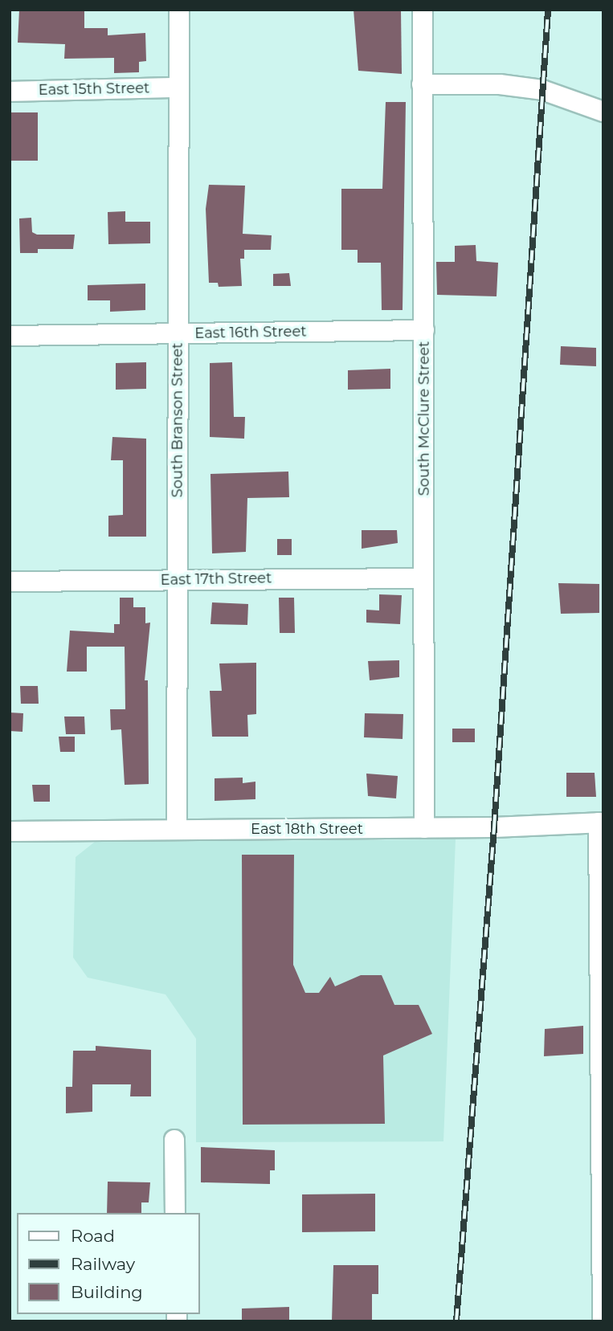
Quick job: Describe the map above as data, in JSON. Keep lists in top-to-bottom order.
{
  "streets": {
    "street": [
      "East 15th Street",
      "East 16th Street",
      "South McClure Street",
      "South Branson Street",
      "East 17th Street",
      "East 18th Street"
    ]
  },
  "crossings": [
    ["East 15th Street", "South Branson Street"],
    ["East 16th Street", "South McClure Street"],
    ["East 16th Street", "South Branson Street"],
    ["South McClure Street", "East 17th Street"],
    ["South McClure Street", "East 18th Street"],
    ["South Branson Street", "East 17th Street"],
    ["South Branson Street", "East 18th Street"]
  ],
  "legend": ["Road", "Railway", "Building"]
}
